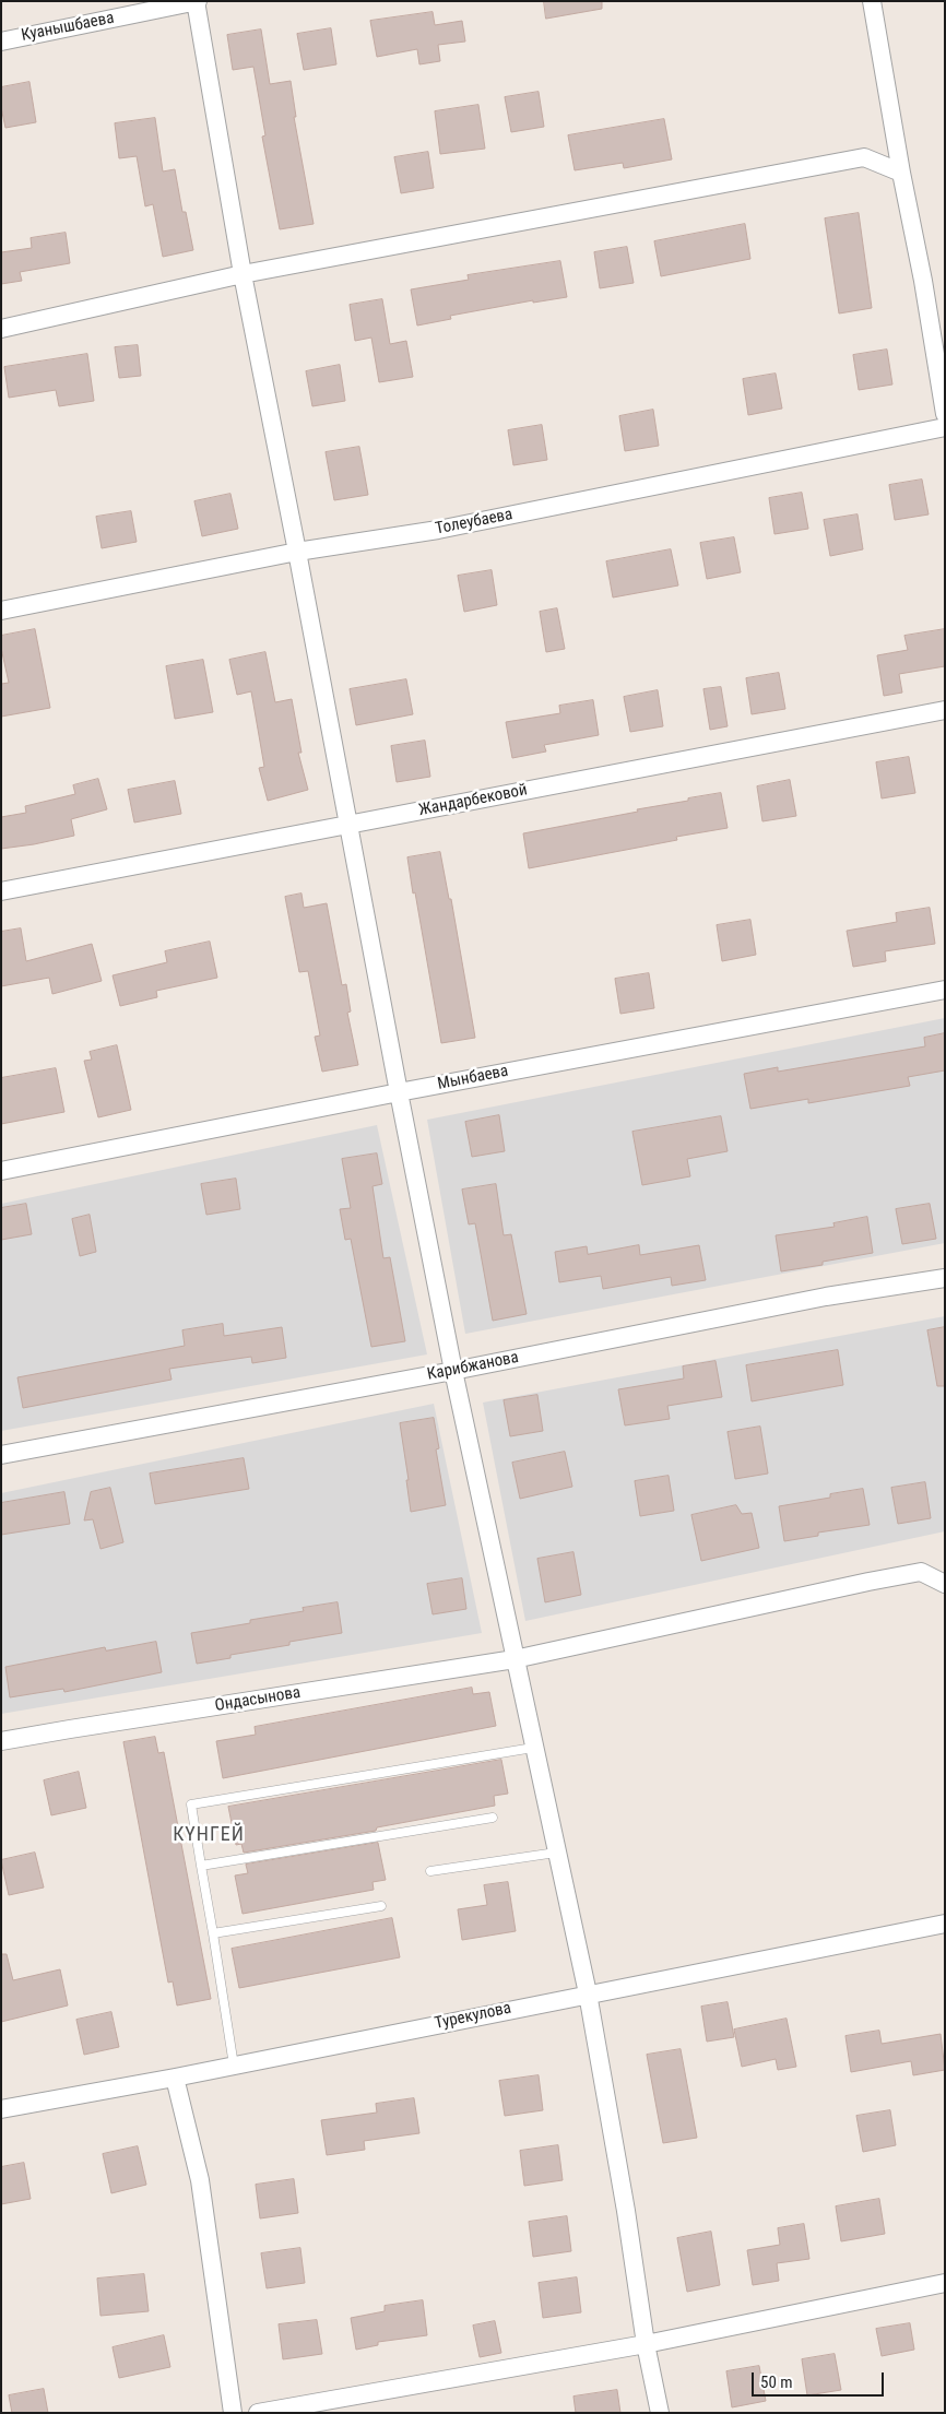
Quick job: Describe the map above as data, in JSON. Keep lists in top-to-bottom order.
{
  "streets": {
    "street": [
      "Куанышбаева",
      "Толеубаева",
      "Жандарбековой",
      "Мынбаева",
      "Карибжанова",
      "Ондасынова",
      "Турекулова"
    ]
  },
  "districts": ["КҮНГЕЙ"],
  "scale_bar": "50 m"
}
